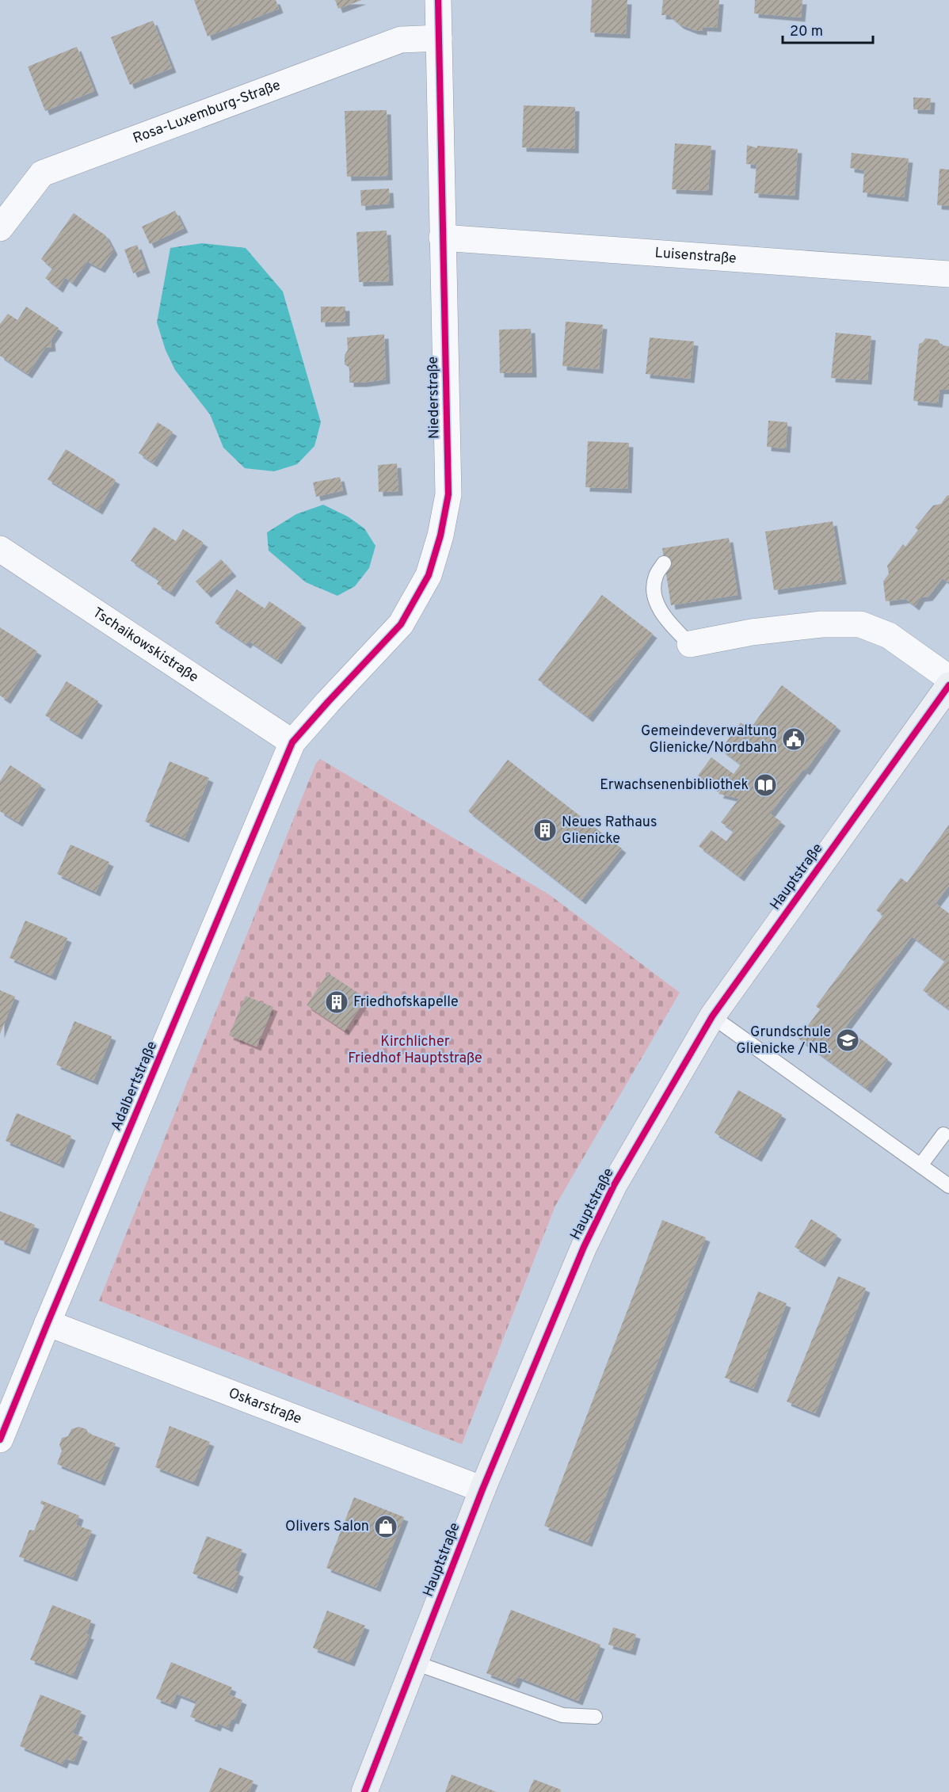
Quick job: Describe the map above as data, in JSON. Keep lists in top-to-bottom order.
{
  "streets": {
    "street": [
      "Rosa-Luxemburg-Straße",
      "Luisenstraße",
      "Niederstraße",
      "Tschaikowskistraße",
      "Hauptstraße",
      "Adalbertstraße",
      "Oskarstraße"
    ]
  },
  "crossings": [
    ["Rosa-Luxemburg-Straße", "Niederstraße"],
    ["Luisenstraße", "Niederstraße"],
    ["Niederstraße", "Tschaikowskistraße"],
    ["Niederstraße", "Adalbertstraße"],
    ["Tschaikowskistraße", "Adalbertstraße"],
    ["Hauptstraße", "Oskarstraße"],
    ["Adalbertstraße", "Oskarstraße"]
  ],
  "parks": ["Kirchlicher Friedhof Hauptstraße"],
  "places": {
    "public building": ["Gemeindeverwaltung Glienicke/Nordbahn"],
    "library": ["Erwachsenenbibliothek"],
    "building": ["Neues Rathaus Glienicke", "Friedhofskapelle"],
    "school or university": ["Grundschule Glienicke / NB."],
    "shop": ["Olivers Salon"]
  },
  "scale_bar": "20 m"
}
